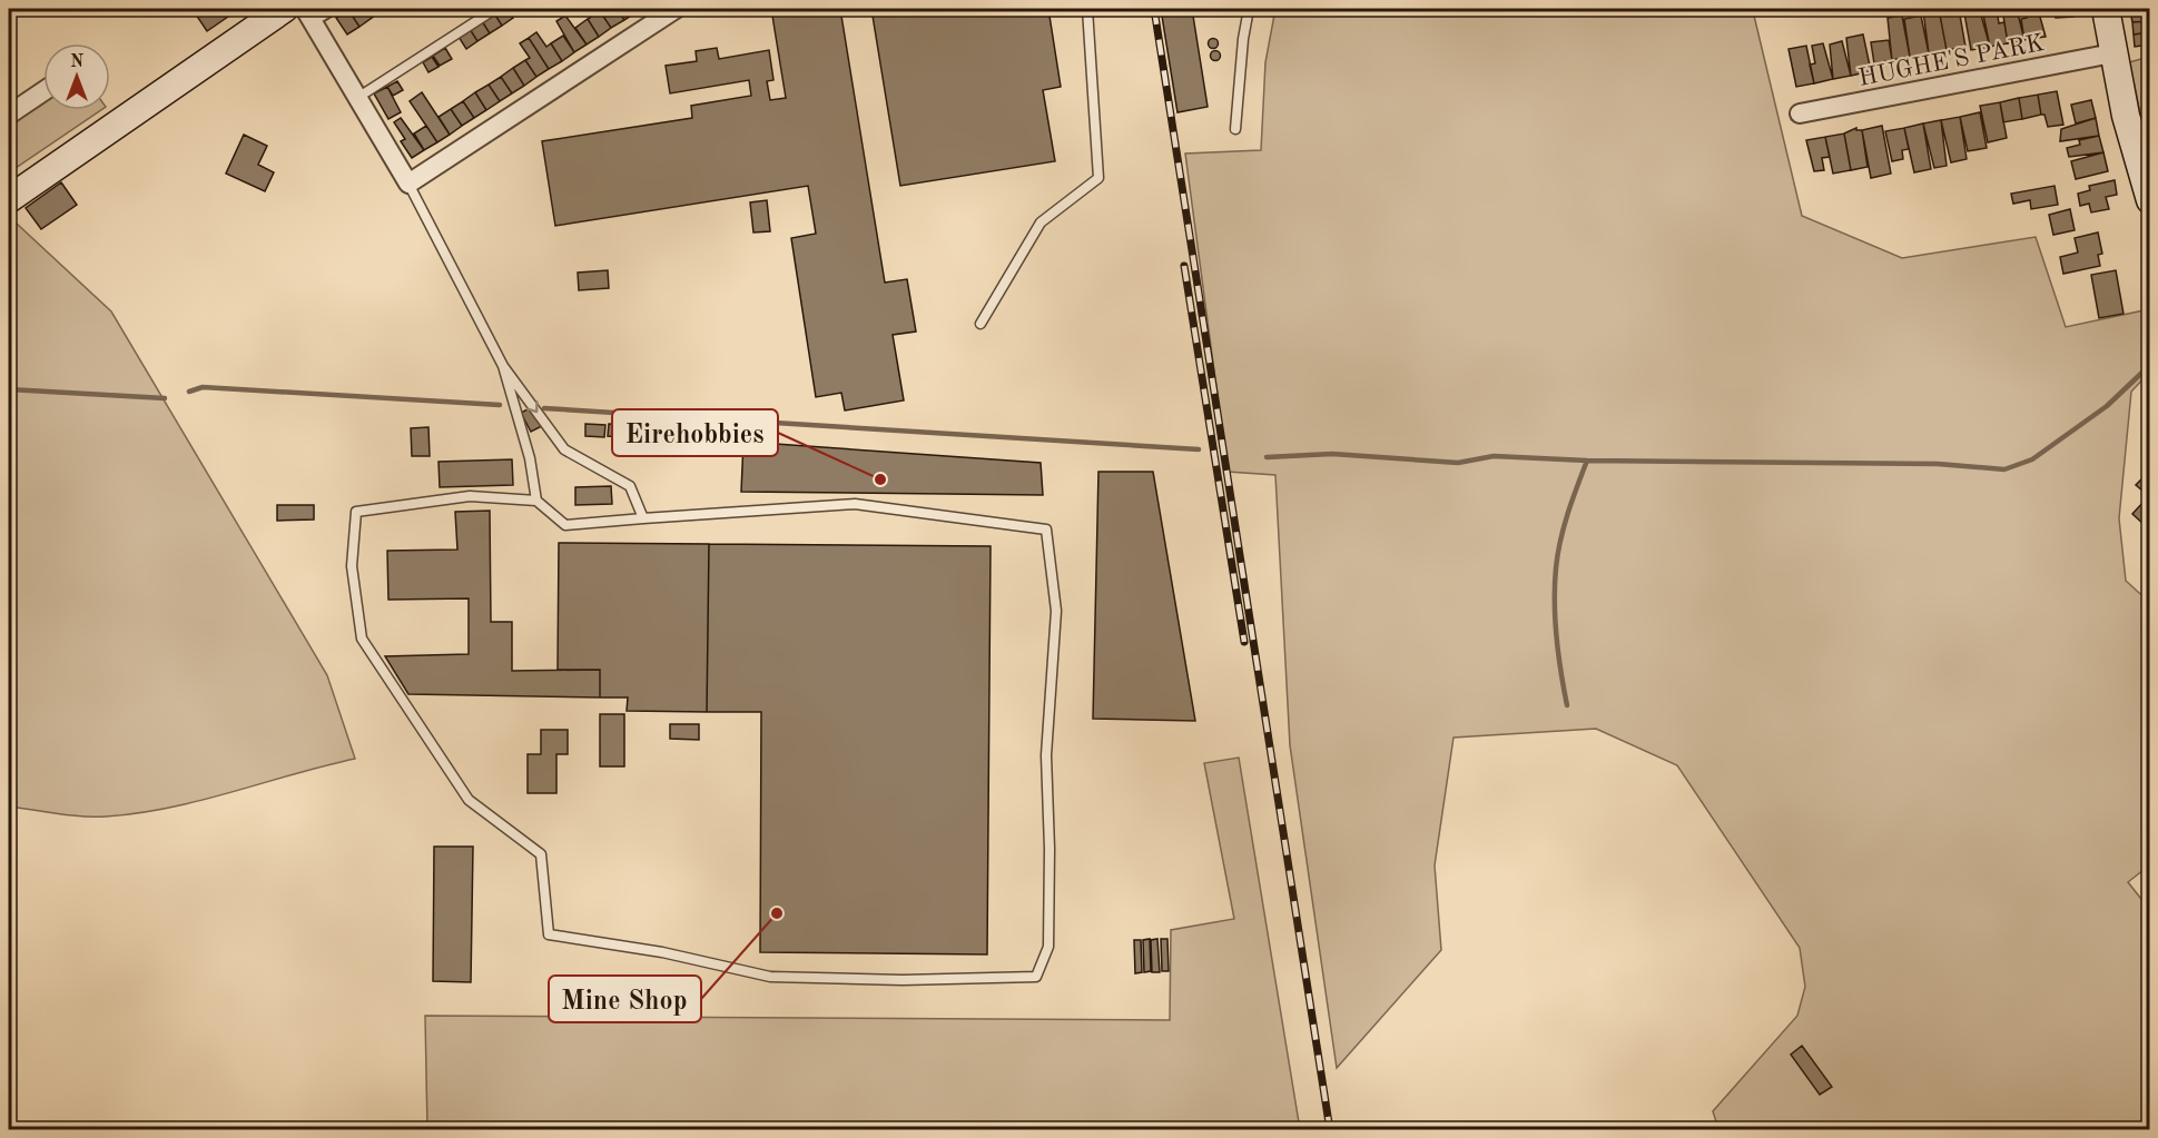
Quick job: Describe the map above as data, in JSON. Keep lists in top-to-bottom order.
{
  "streets": {
    "street": ["HUGHE'S PARK"]
  },
  "places": ["Eirehobbies", "Mine Shop"],
  "north": "top"
}
